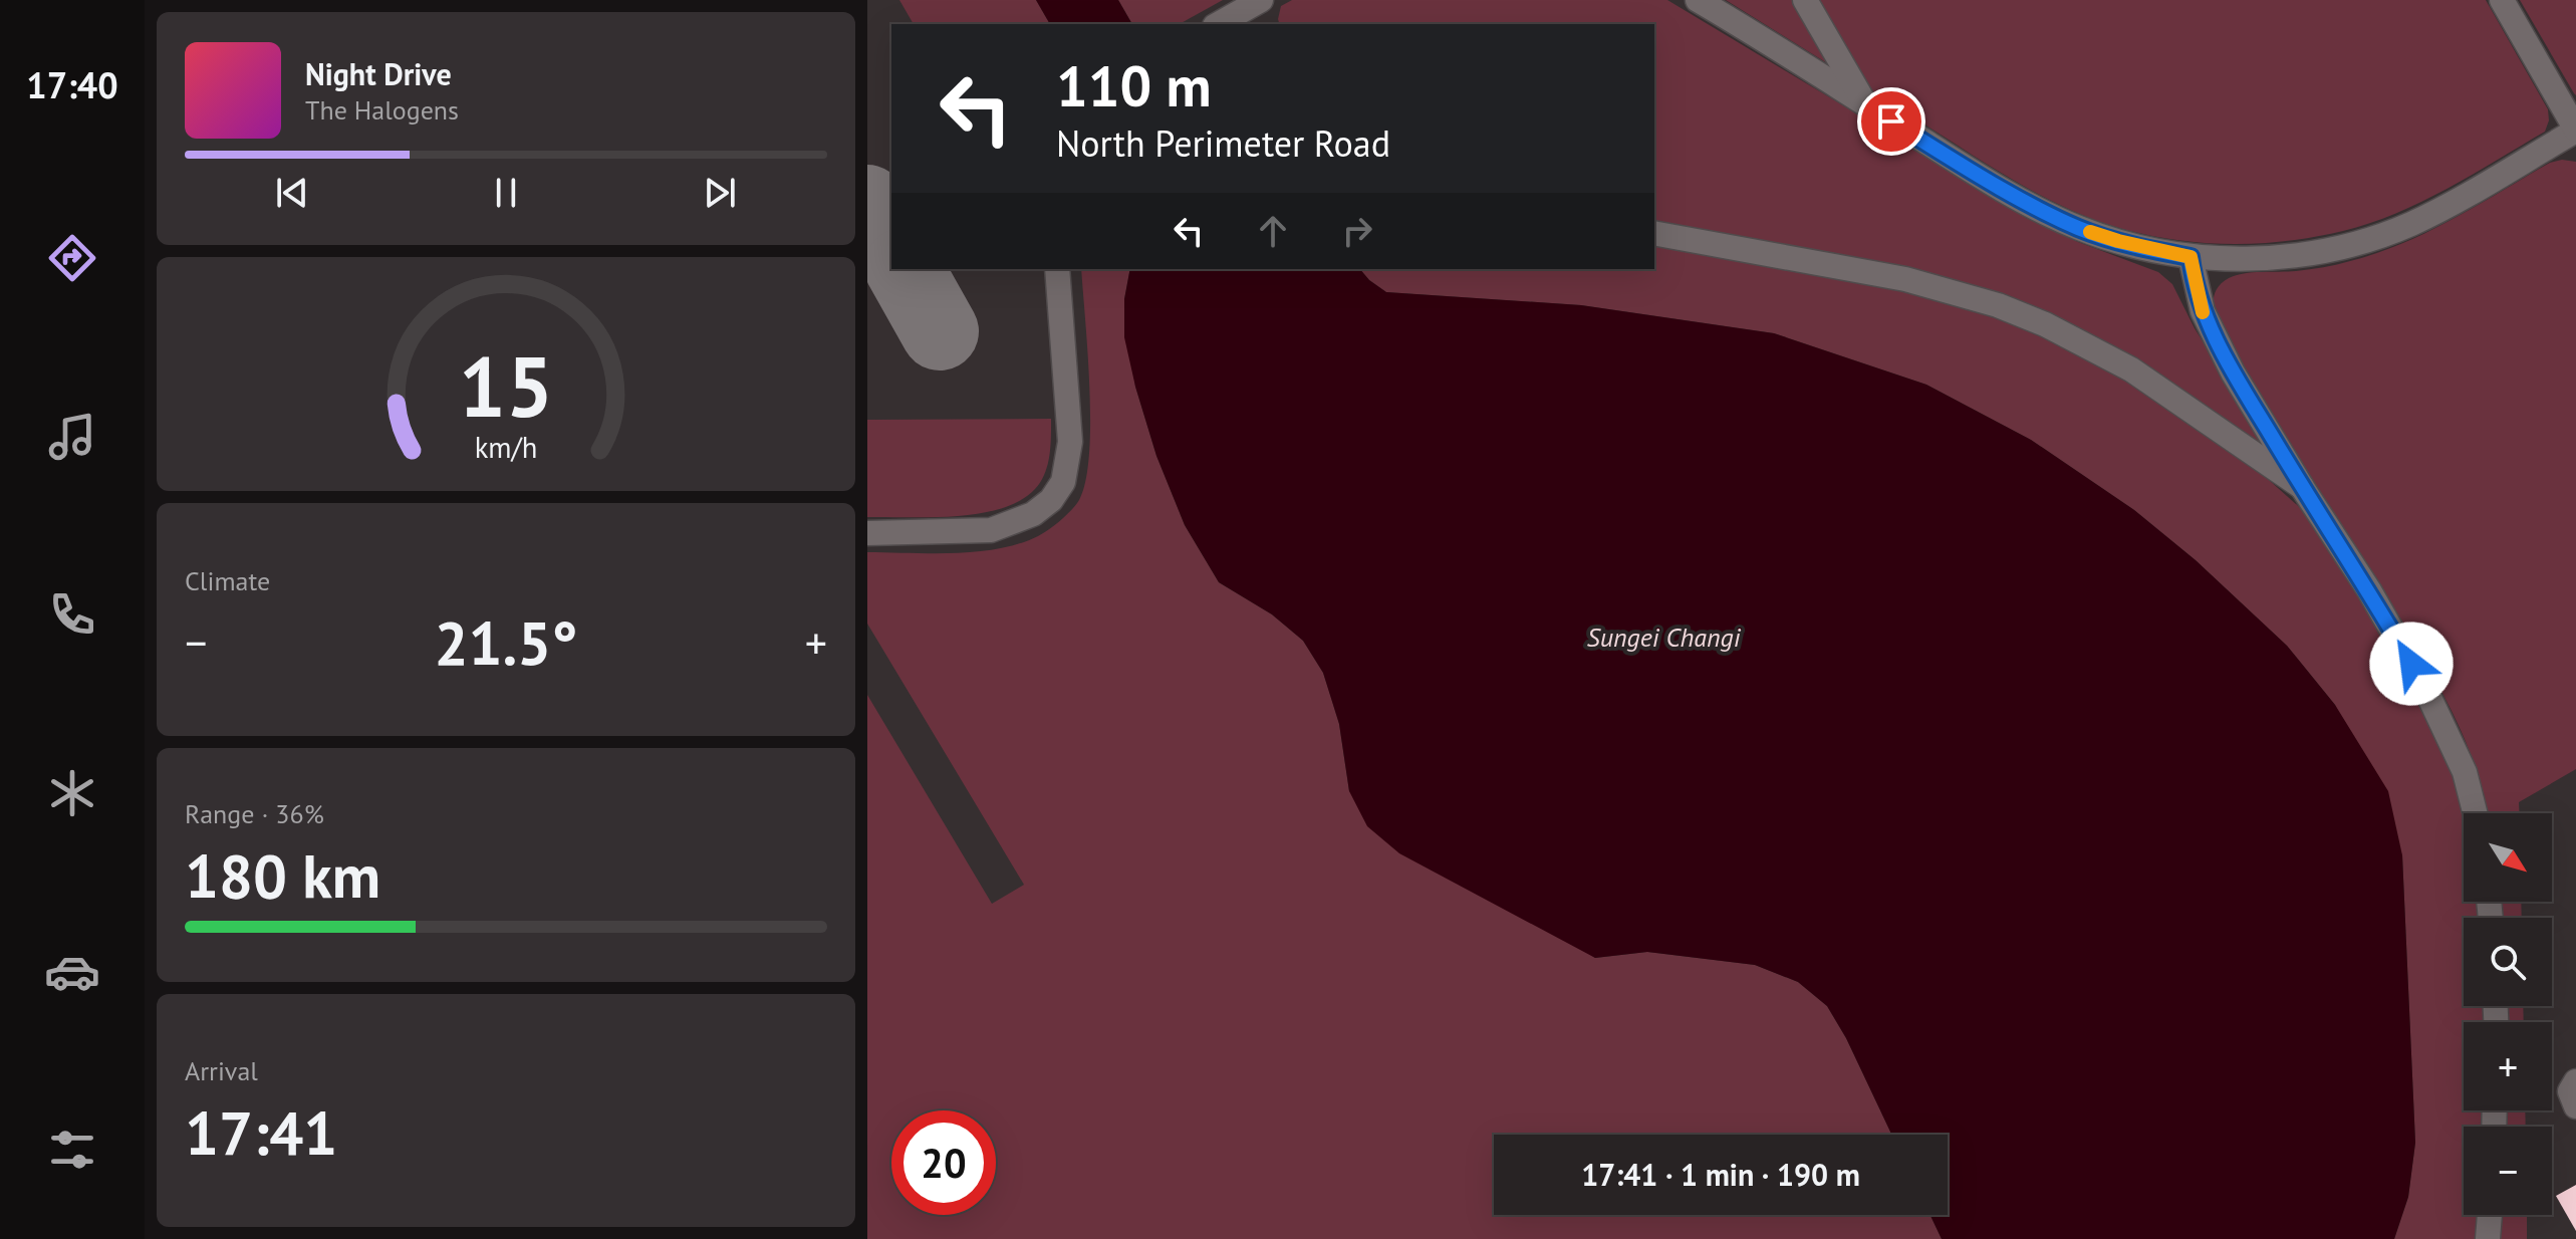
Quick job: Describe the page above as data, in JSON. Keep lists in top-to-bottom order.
{
  "water": ["Sungei Changi"],
  "north": "bottom right",
  "page": {
    "tabs": "17:40",
    "turn": ["110 m", "North Perimeter Road"],
    "song": ["Night Drive", "The Halogens"],
    "tile": [
      "Climate",
      ["Range · 36%", "180 km"],
      ["Arrival", "17:41"]
    ],
    "heat": ["−", "21.5°", "+"],
    "map_buttons": ["+", "−"],
    "limit": "20",
    "trip": "17:41 · 1 min · 190 m",
    "gauge": ["15", "km/h"]
  }
}
